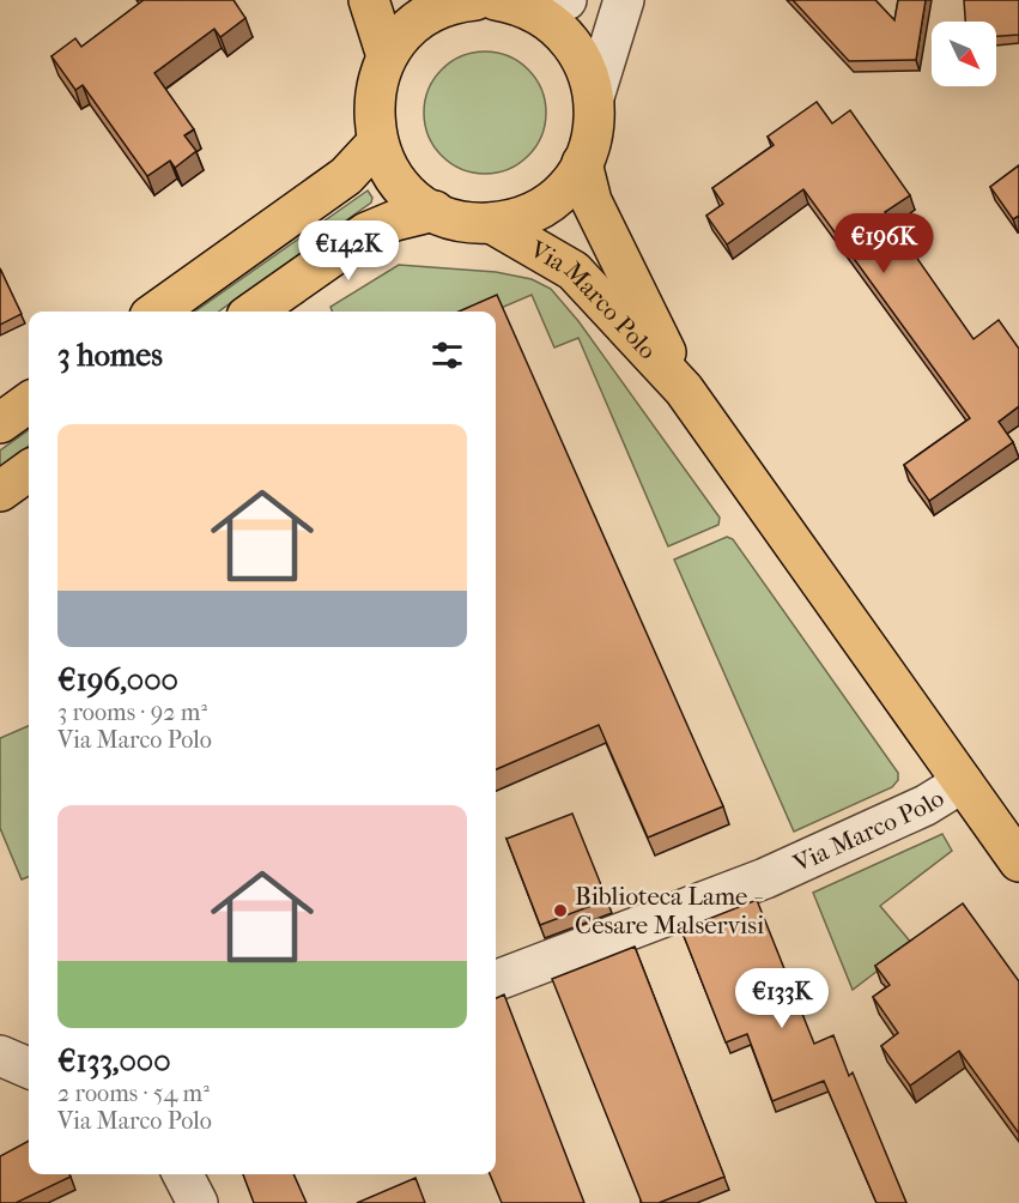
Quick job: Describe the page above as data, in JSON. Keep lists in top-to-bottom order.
{
  "streets": {
    "main road": ["Via Marco Polo"]
  },
  "places": ["Biblioteca Lame - Cesare Malservisi"],
  "north": "bottom right",
  "page": {
    "price": ["€196K", "€142K", "€133K"],
    "heading": "3 homes",
    "list": [
      {
        "name": "€196,000",
        "note": "3 rooms · 92 m² · Via Marco Polo"
      },
      {
        "name": "€133,000",
        "note": "2 rooms · 54 m² · Via Marco Polo"
      }
    ]
  }
}
